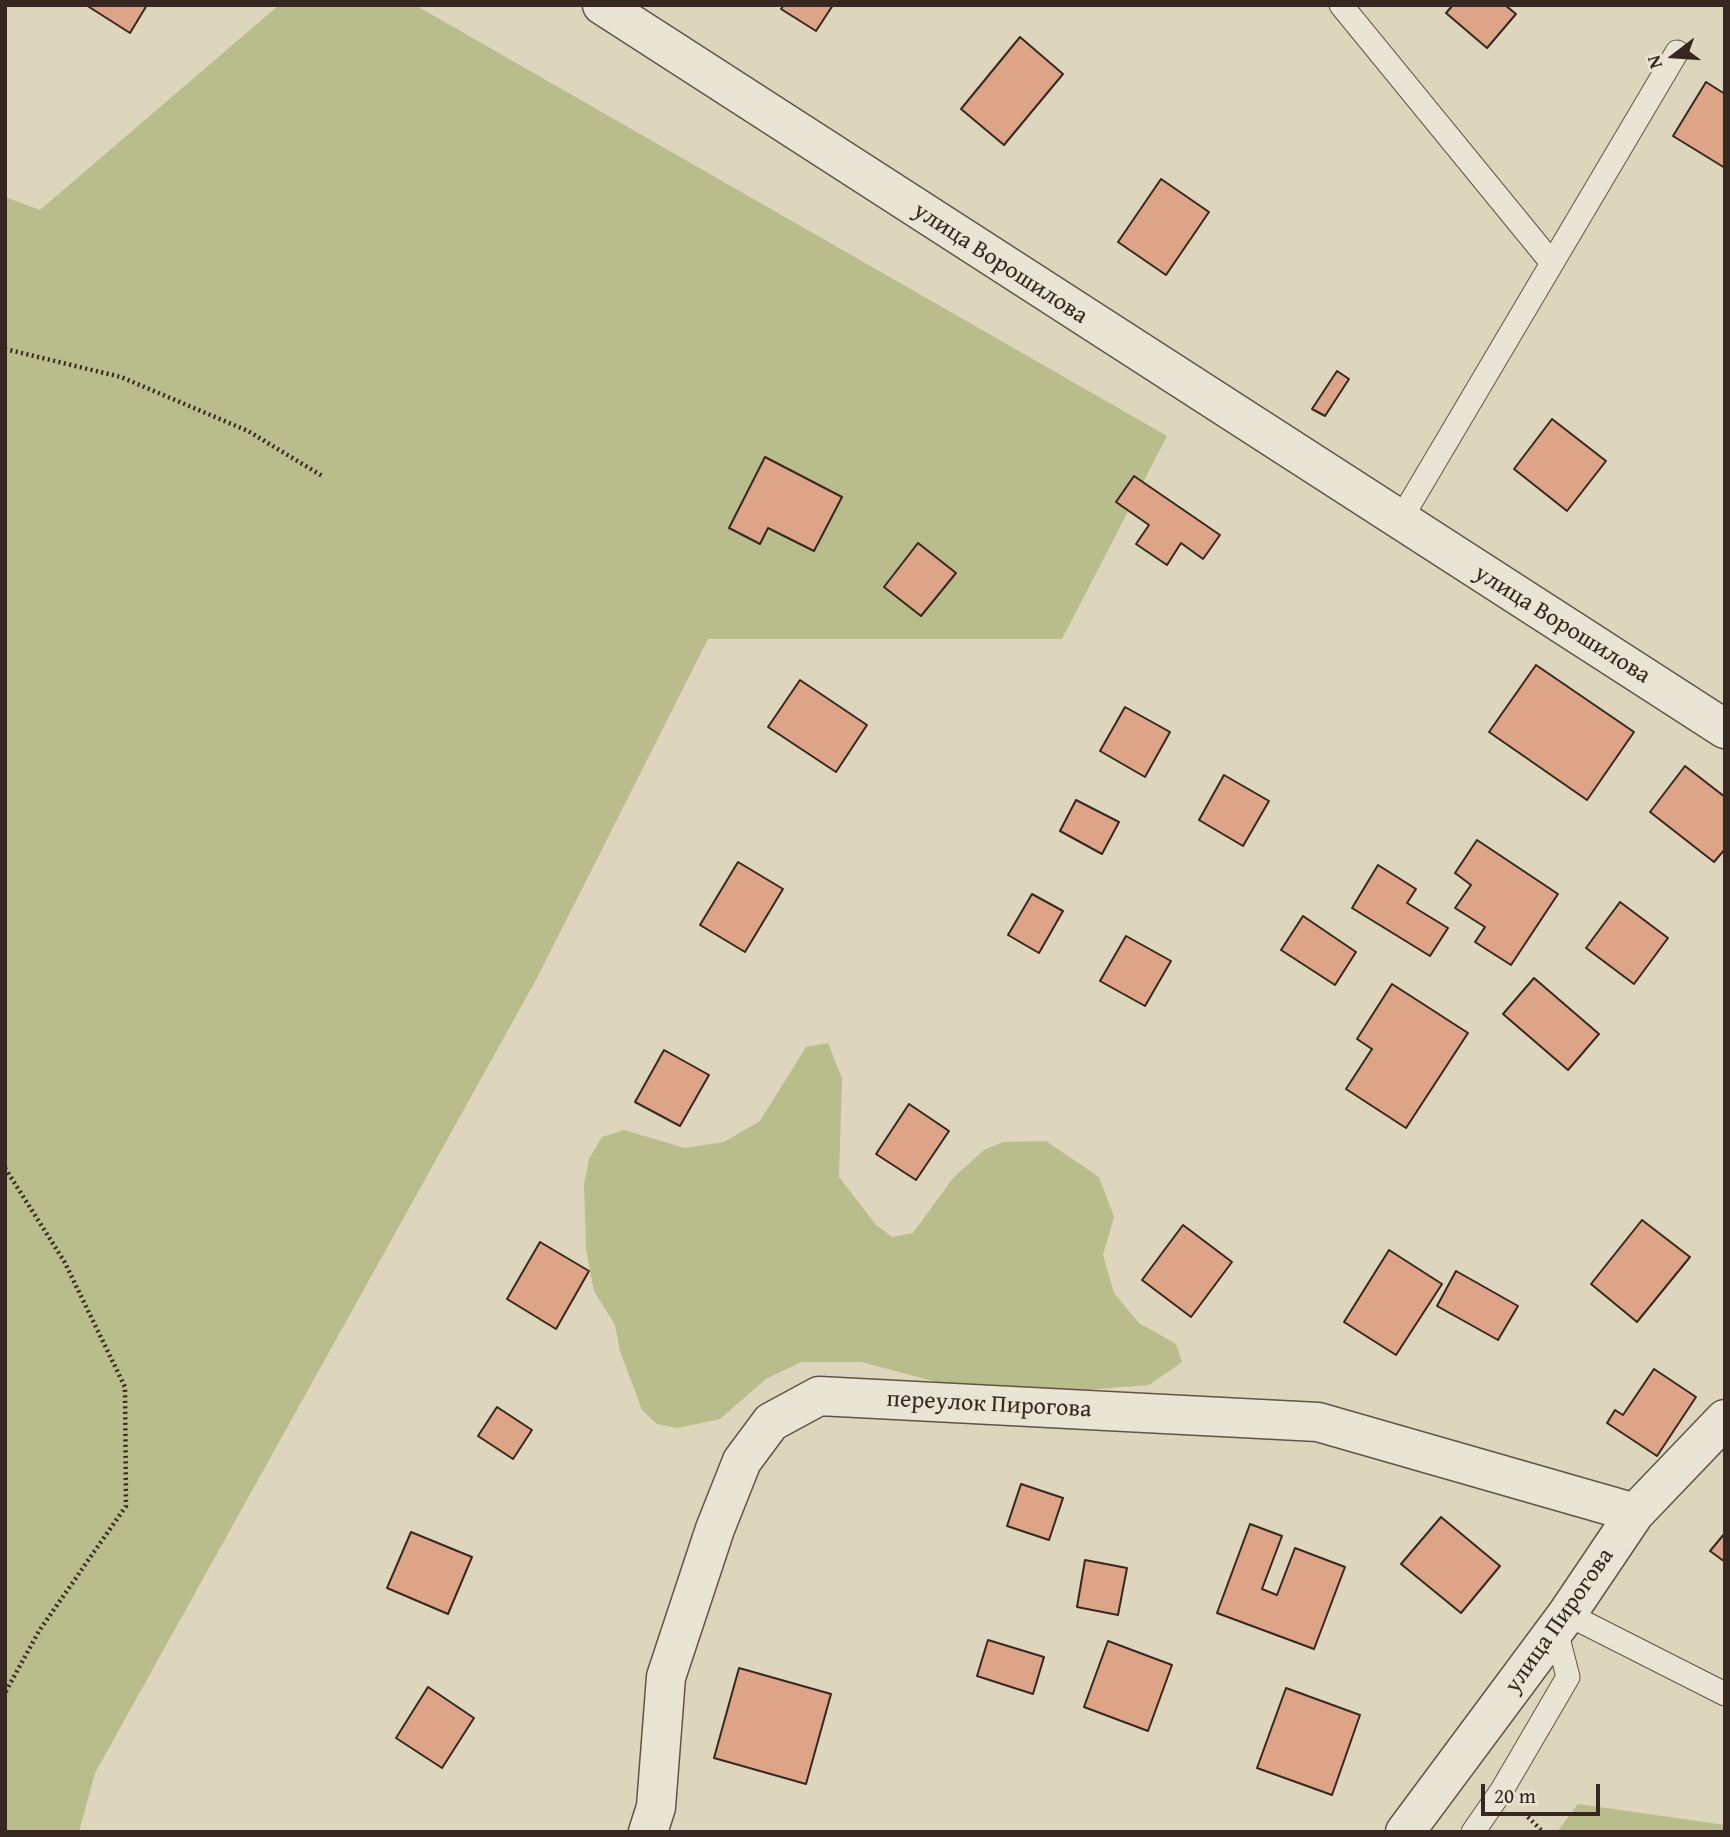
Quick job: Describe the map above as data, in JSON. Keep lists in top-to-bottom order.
{
  "streets": {
    "street": ["улица Ворошилова", "переулок Пирогова", "улица Пирогова"]
  },
  "crossings": [
    ["переулок Пирогова", "улица Пирогова"]
  ],
  "scale_bar": "20 m",
  "north": "left"
}
